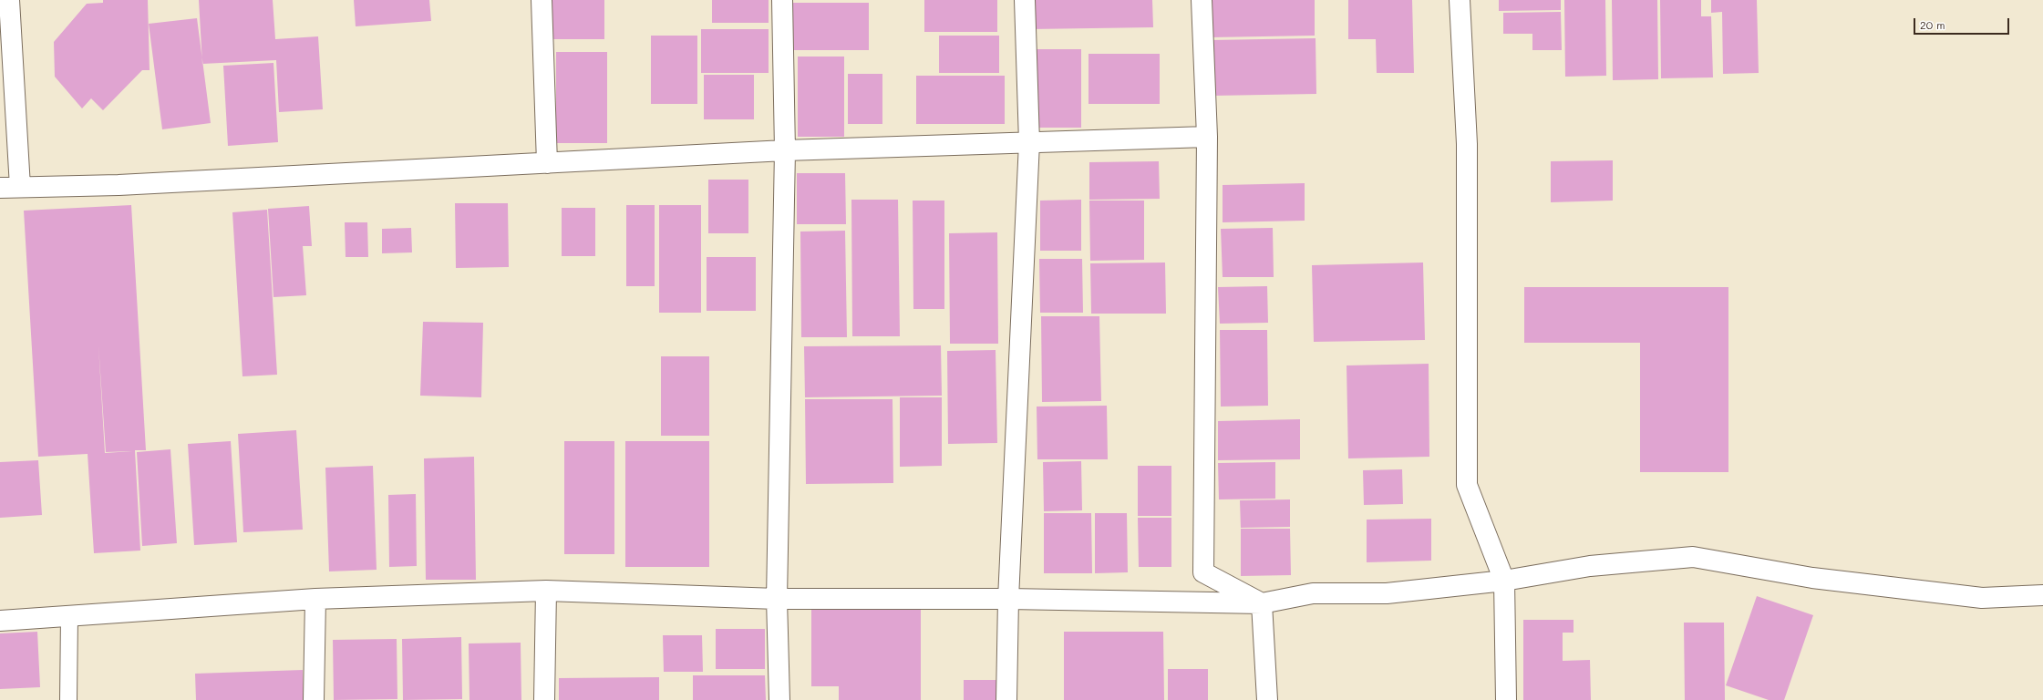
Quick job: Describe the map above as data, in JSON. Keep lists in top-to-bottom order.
{
  "scale_bar": "20 m"
}
